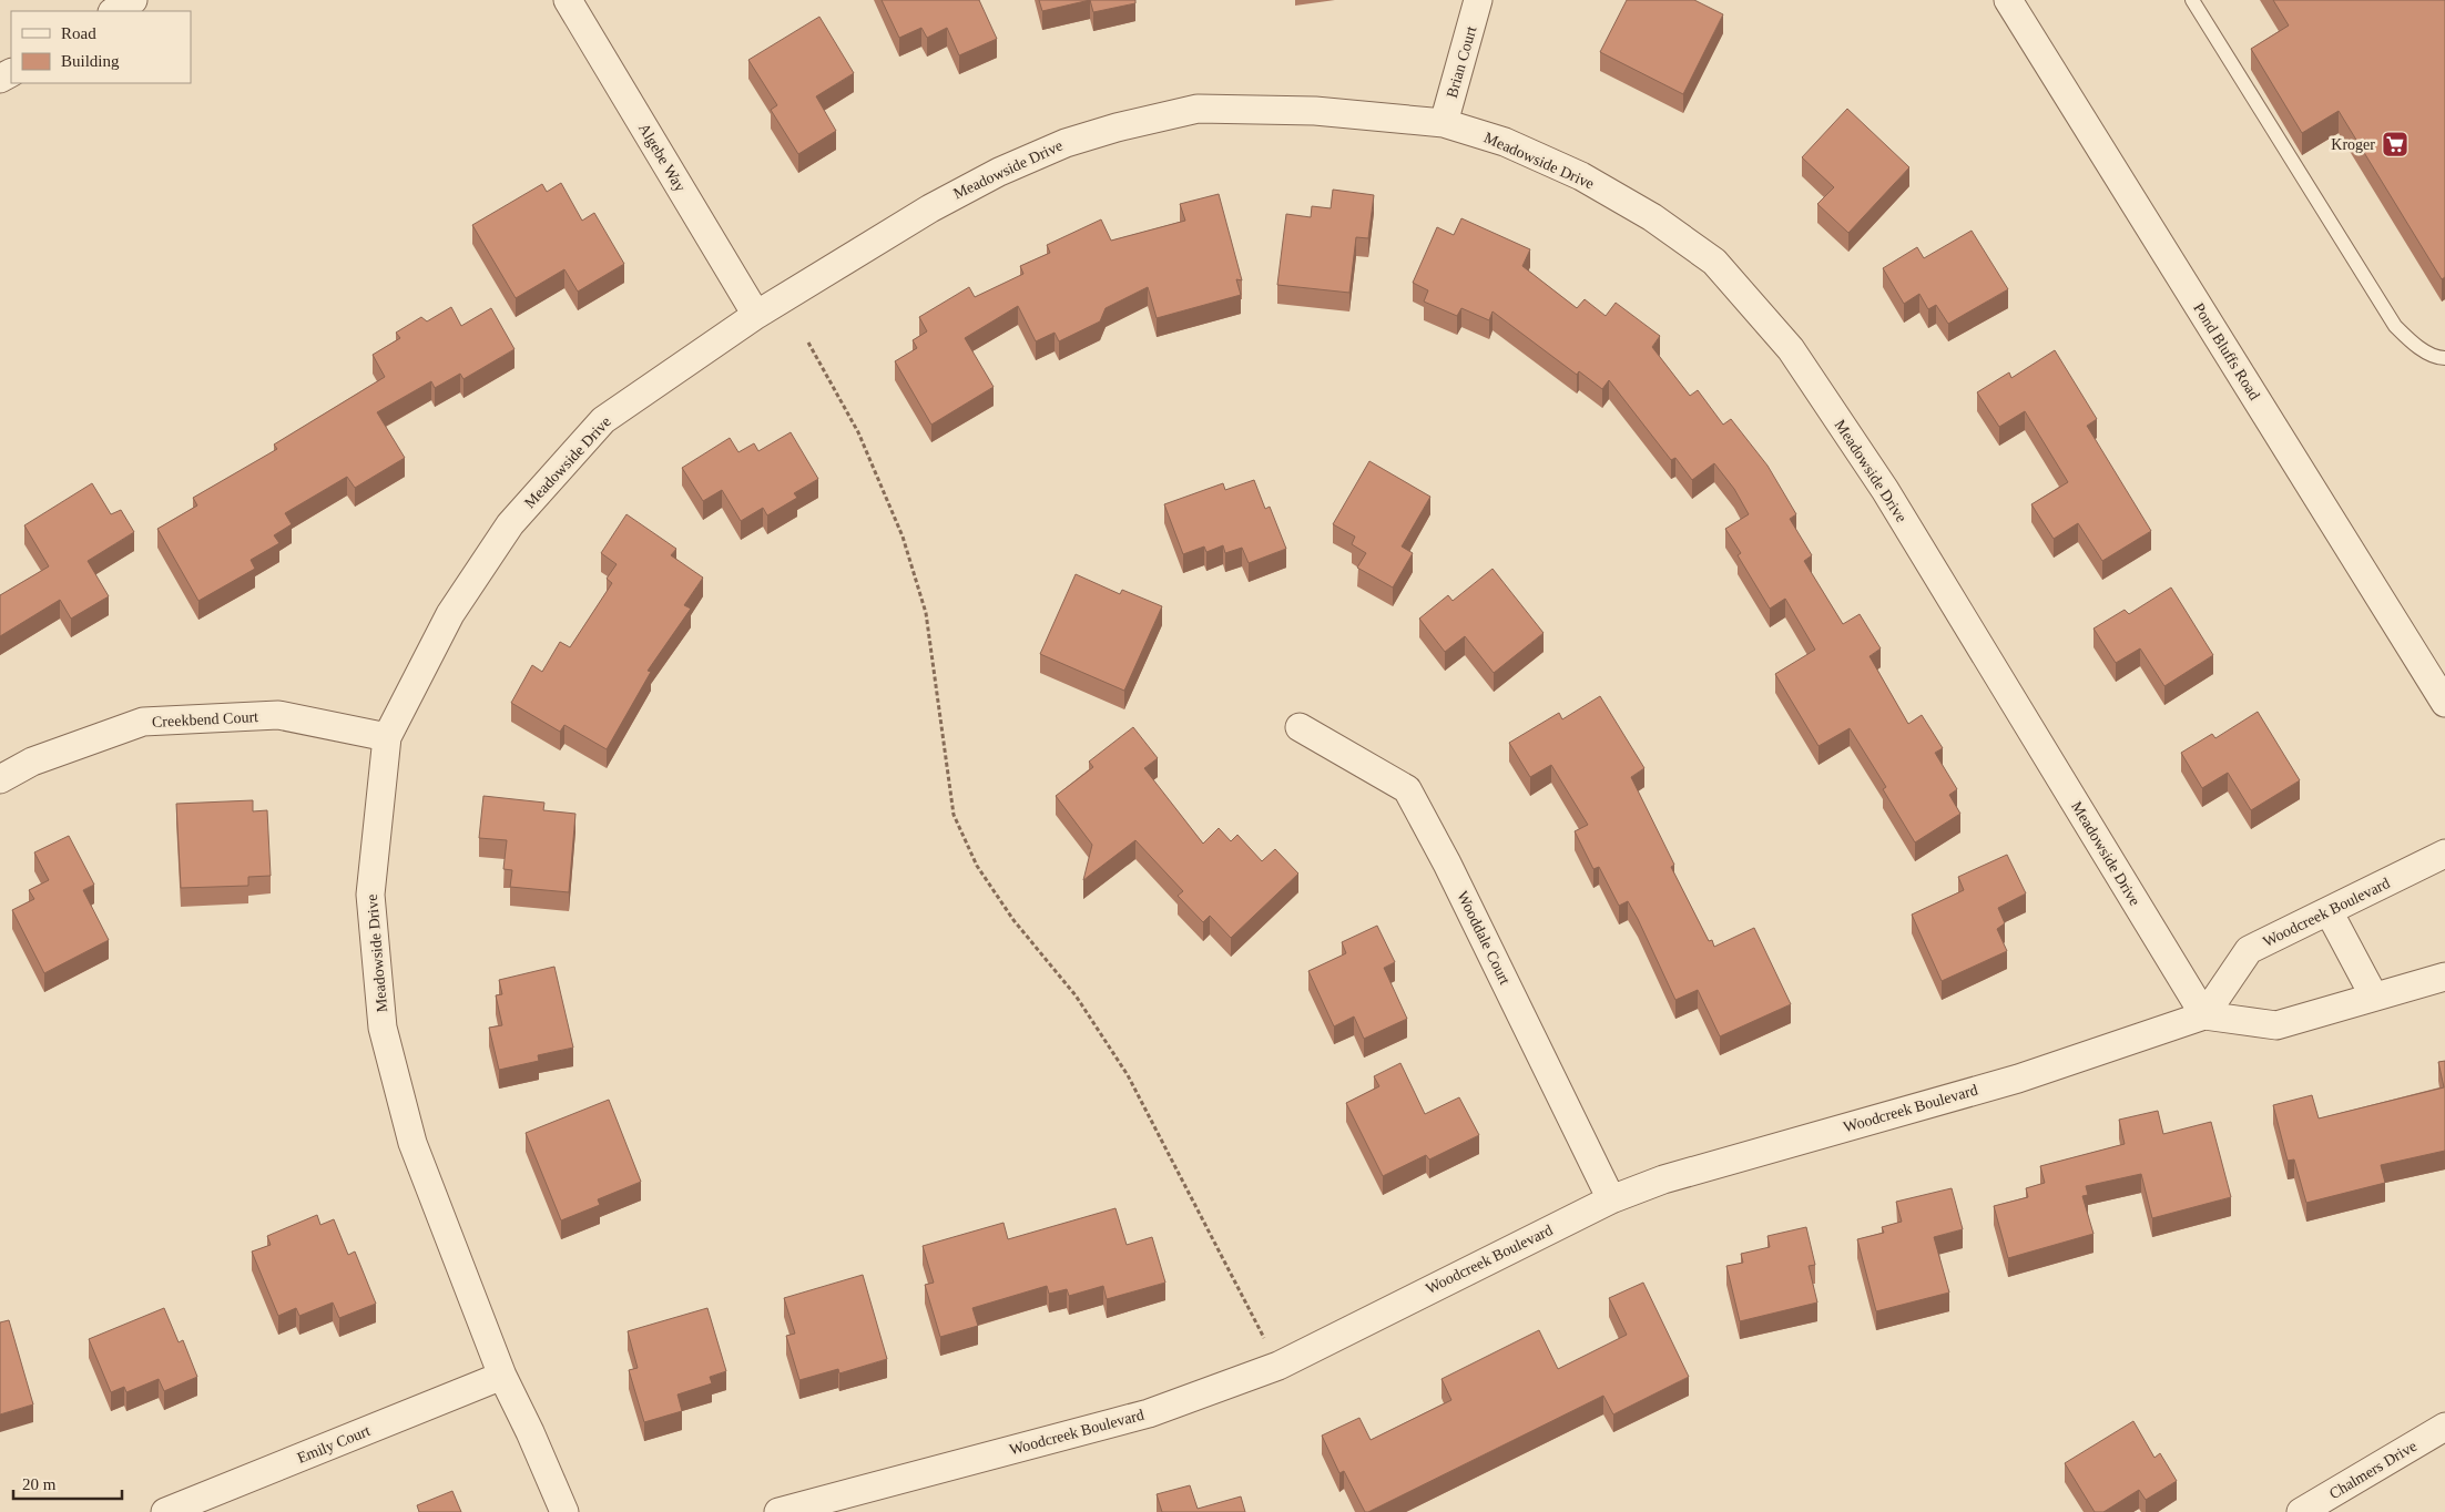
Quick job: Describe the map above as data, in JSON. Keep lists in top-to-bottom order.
{
  "streets": {
    "street": [
      "Brian Court",
      "Algebe Way",
      "Meadowside Drive",
      "Pond Bluffs Road",
      "Creekbend Court",
      "Woodcreek Boulevard",
      "Wooddale Court",
      "Emily Court",
      "Chalmers Drive"
    ]
  },
  "crossings": [
    ["Brian Court", "Meadowside Drive"],
    ["Algebe Way", "Meadowside Drive"],
    ["Meadowside Drive", "Creekbend Court"],
    ["Meadowside Drive", "Woodcreek Boulevard"],
    ["Meadowside Drive", "Emily Court"],
    ["Woodcreek Boulevard", "Wooddale Court"]
  ],
  "places": {
    "supermarket": ["Kroger"]
  },
  "legend": ["Road", "Building"],
  "scale_bar": "20 m"
}
